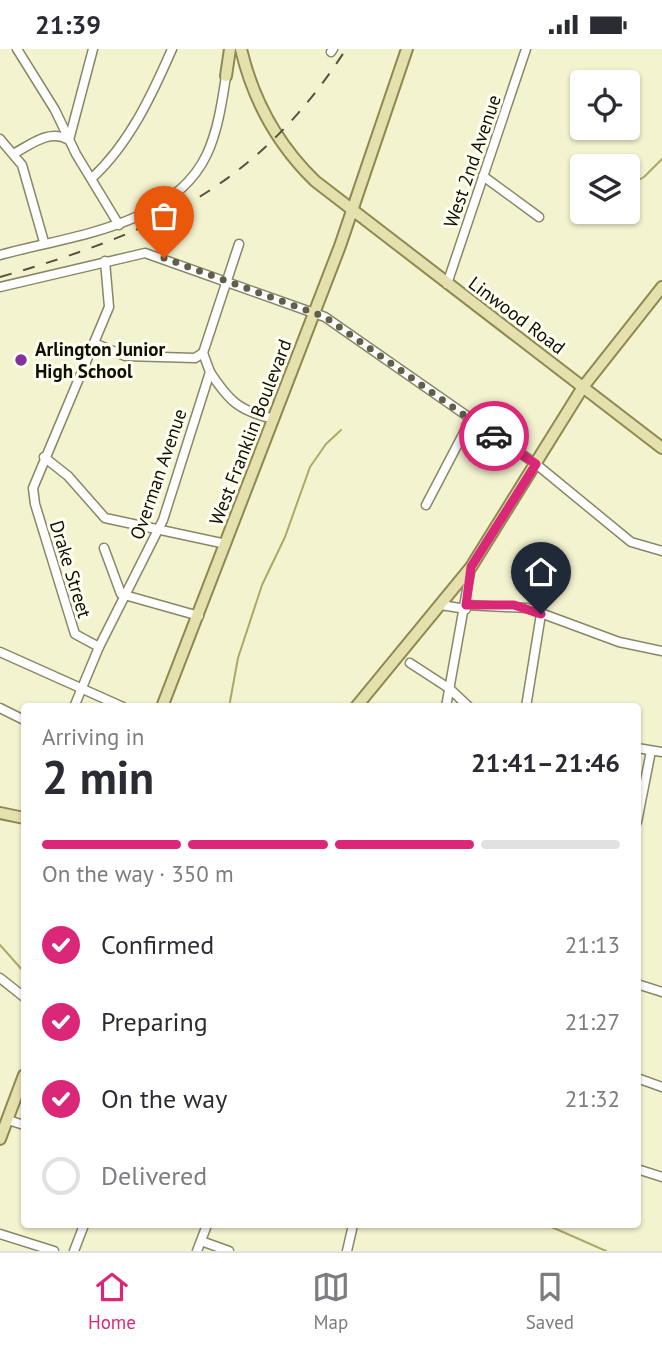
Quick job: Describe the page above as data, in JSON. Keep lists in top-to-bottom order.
{
  "streets": {
    "main road": ["Linwood Road", "West Franklin Boulevard"],
    "street": ["West 2nd Avenue", "Overman Avenue", "Drake Street"]
  },
  "crossings": [
    ["West 2nd Avenue", "Linwood Road"],
    ["Linwood Road", "West Franklin Boulevard"],
    ["Overman Avenue", "Drake Street"]
  ],
  "places": ["Arlington Junior High School"],
  "page": {
    "status": "21:39",
    "heading": ["2 min", "Arriving in", "21:41–21:46"],
    "bar": "On the way · 350 m",
    "list": [
      ["Confirmed", "21:13"],
      ["Preparing", "21:27"],
      ["On the way", "21:32"],
      "Delivered"
    ],
    "tabs": ["Home", "Map", "Saved"]
  }
}
